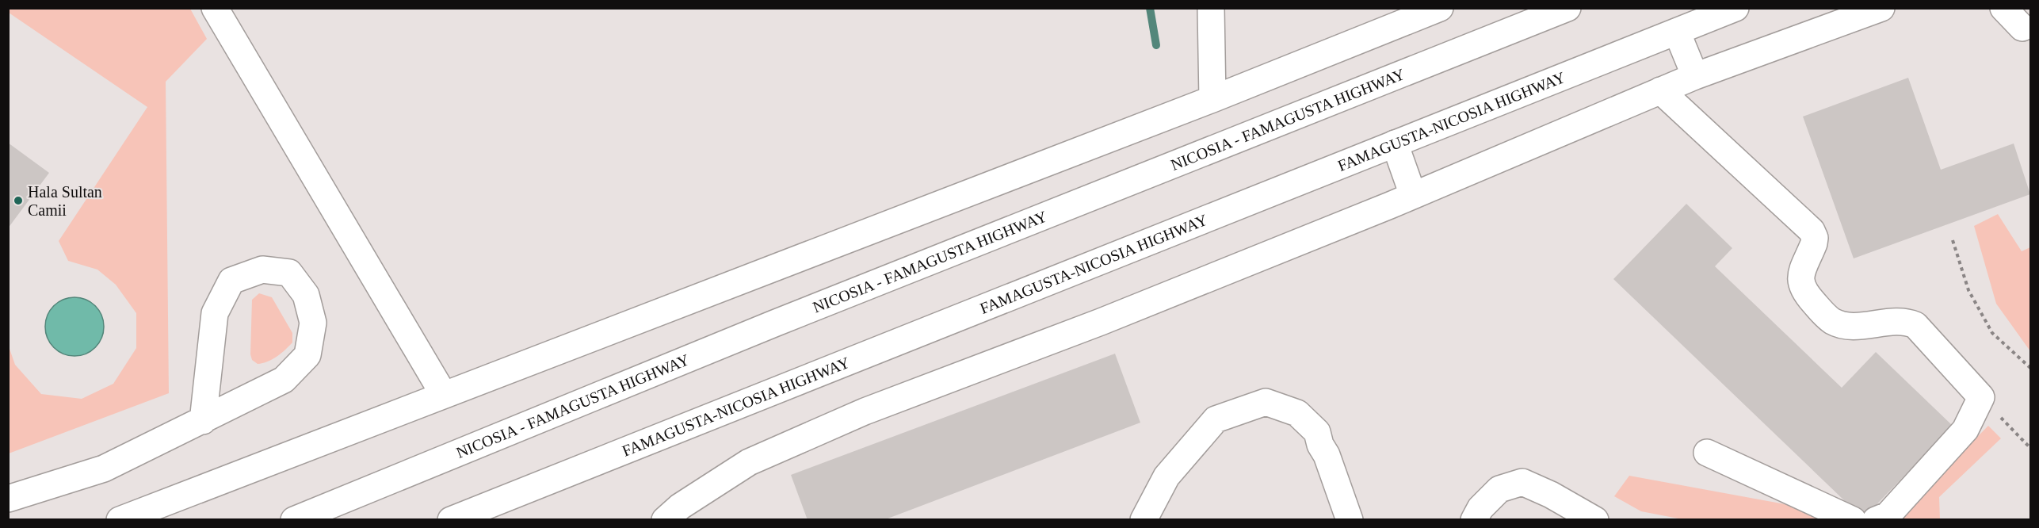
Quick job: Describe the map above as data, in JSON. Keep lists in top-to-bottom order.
{
  "streets": {
    "main road": ["NICOSIA - FAMAGUSTA HIGHWAY", "FAMAGUSTA-NICOSIA HIGHWAY"]
  },
  "places": ["Hala Sultan Camii"]
}
